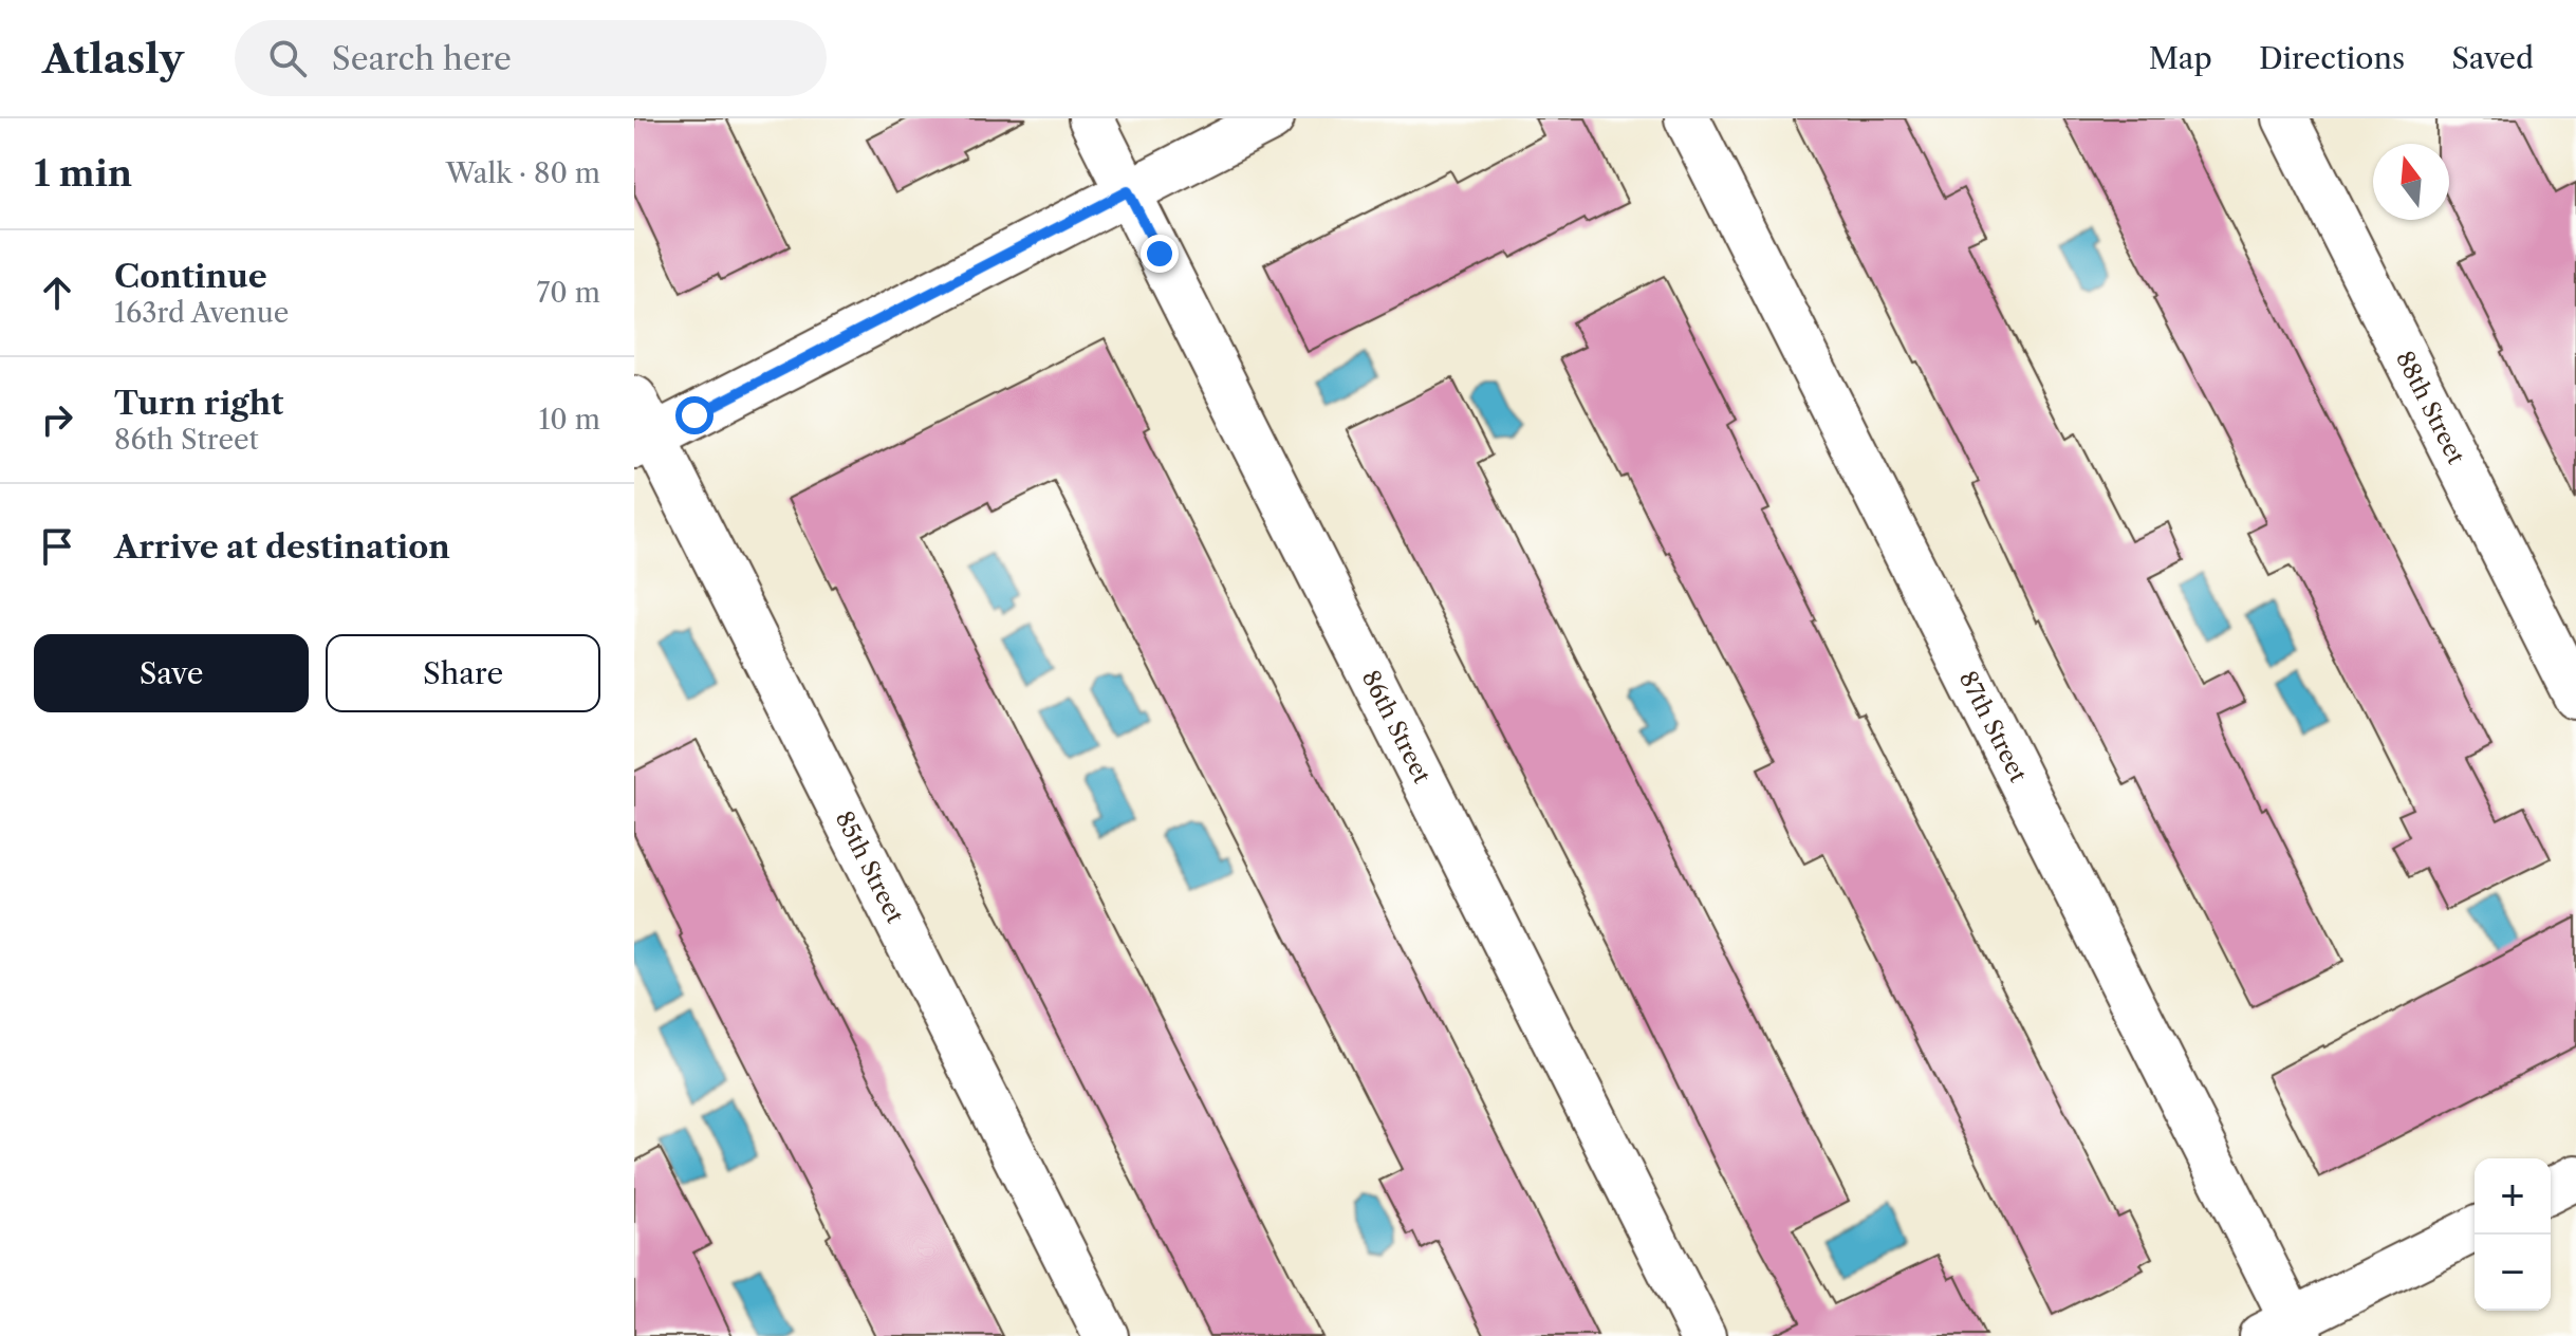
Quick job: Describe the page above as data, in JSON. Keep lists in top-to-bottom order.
{
  "streets": {
    "street": [
      "88th Street",
      "86th Street",
      "87th Street",
      "85th Street"
    ]
  },
  "north": "top",
  "page": {
    "header": "Atlasly",
    "search": "Search here",
    "nav": ["Map", "Directions", "Saved"],
    "heading": ["1 min", "Walk · 80 m"],
    "list": [
      ["Continue", "163rd Avenue", "70 m"],
      ["Turn right", "86th Street", "10 m"],
      "Arrive at destination"
    ],
    "buttons": ["Save", "Share"],
    "map_buttons": ["+", "−"]
  }
}
